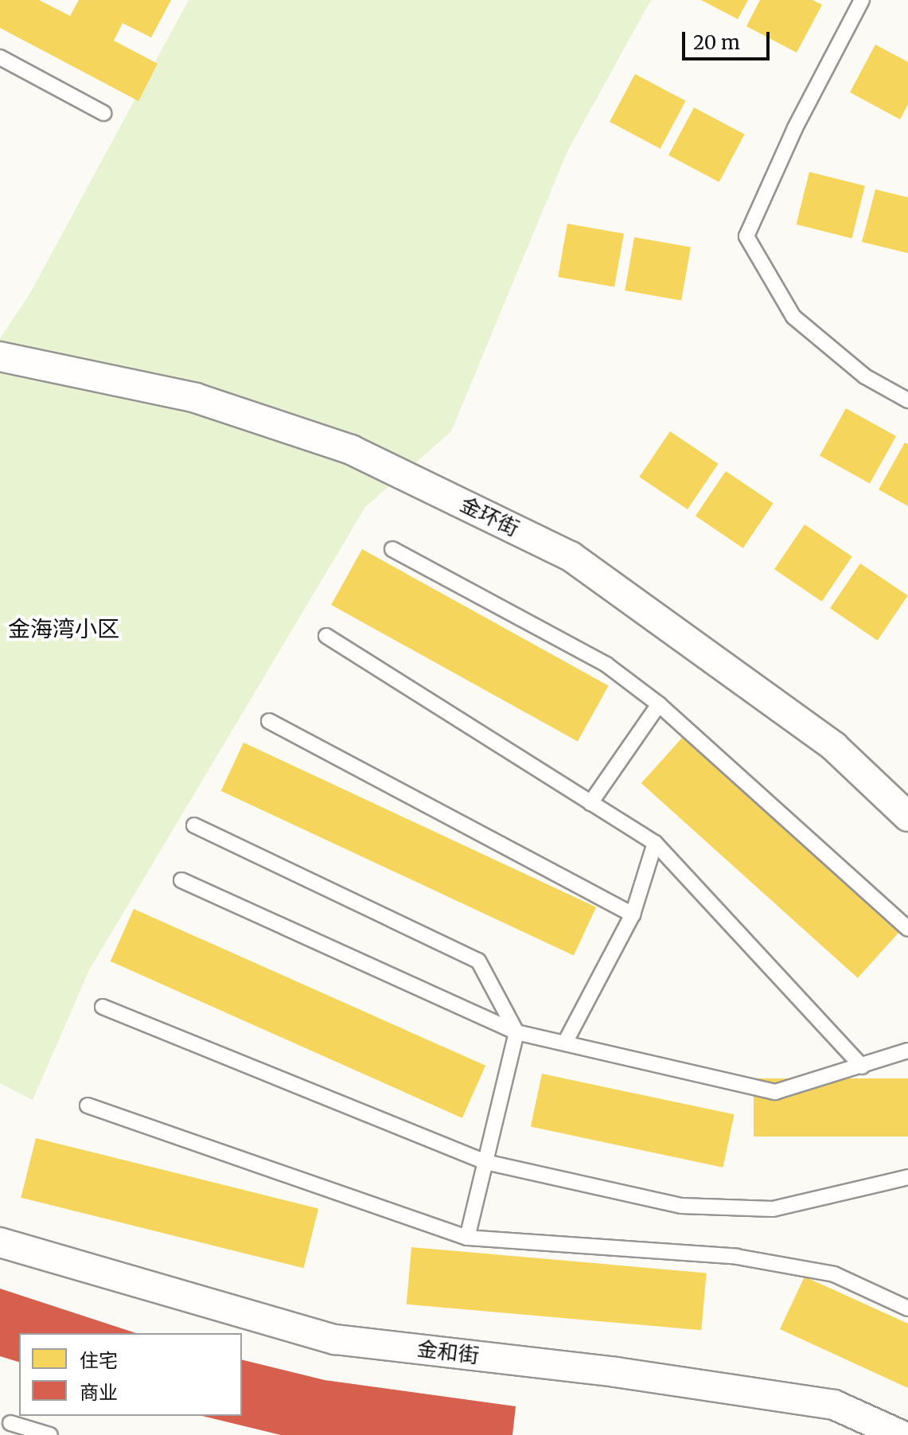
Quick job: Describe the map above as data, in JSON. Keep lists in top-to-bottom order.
{
  "streets": {
    "street": ["金环街", "金和街"]
  },
  "districts": ["金海湾小区"],
  "legend": ["住宅", "商业"],
  "scale_bar": "20 m"
}
